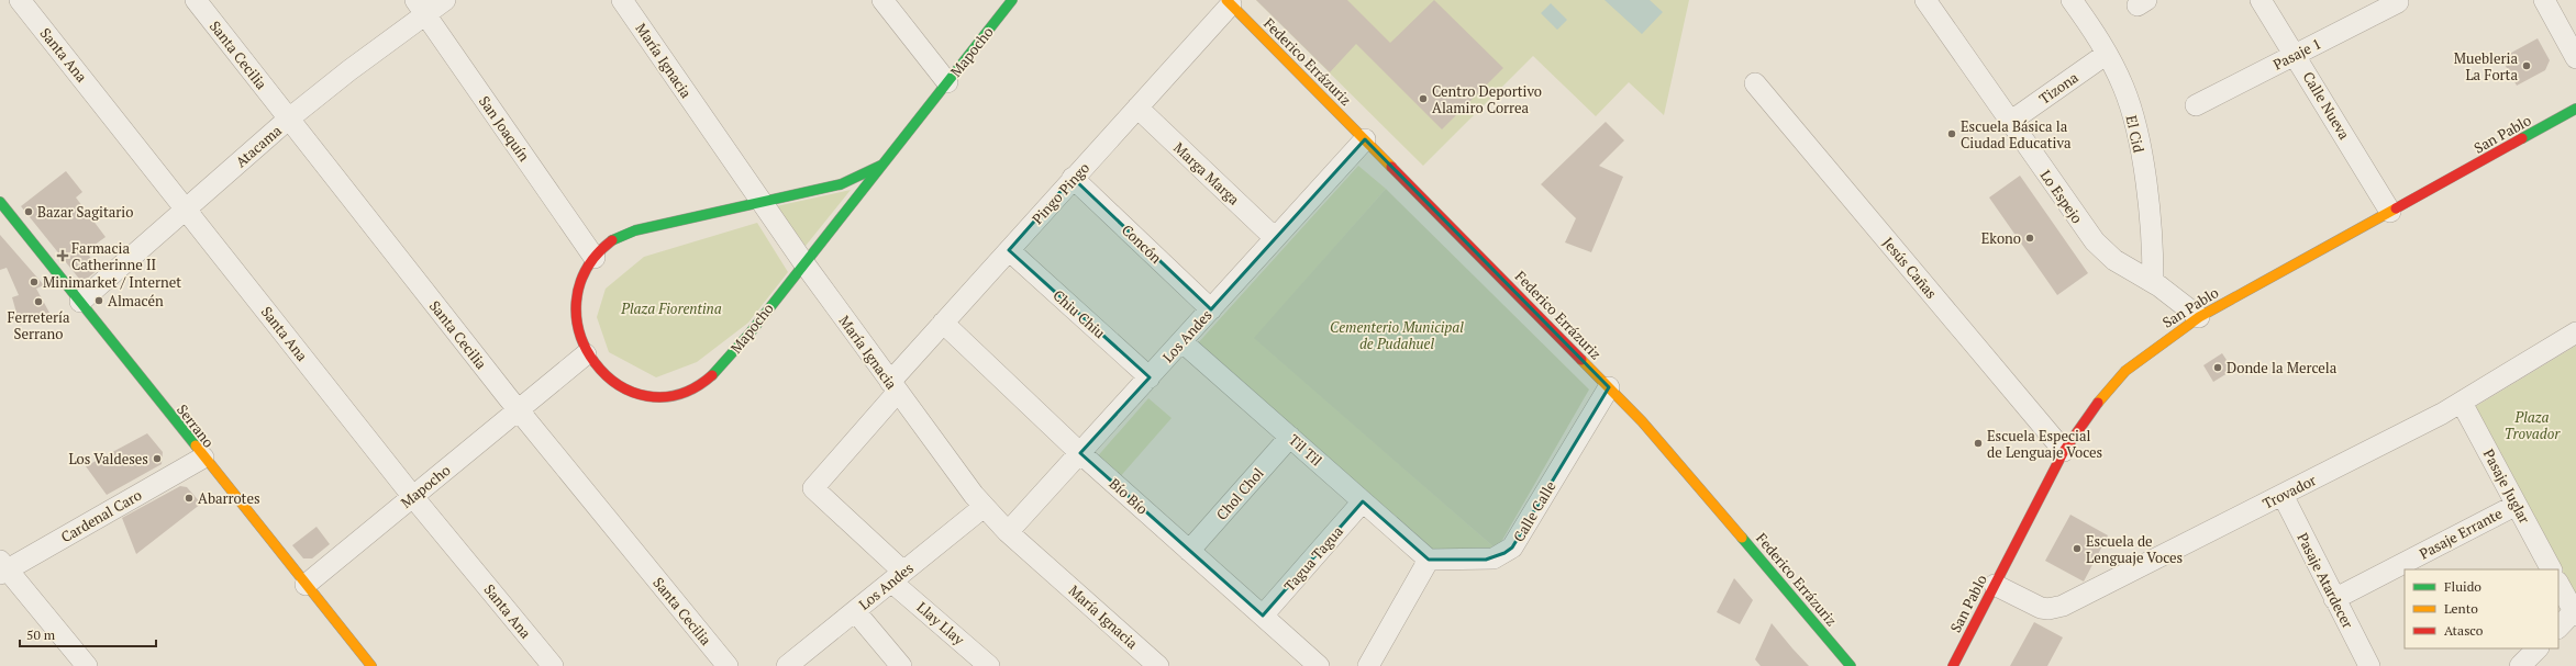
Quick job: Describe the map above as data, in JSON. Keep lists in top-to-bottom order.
{
  "streets": {
    "street": [
      "Mapocho",
      "Pasaje 1",
      "Santa Ana",
      "Santa Cecilia",
      "María Ignacia",
      "Federico Errázuriz",
      "Tizona",
      "Calle Nueva",
      "San Joaquín",
      "El Cid",
      "San Pablo",
      "Atacama",
      "Marga Marga",
      "Pingo Pingo",
      "Lo Espejo",
      "Concón",
      "Jesús Cañas",
      "Chiu Chiu",
      "Los Andes",
      "Serrano",
      "Til Til",
      "Pasaje Juglar",
      "Trovador",
      "Chol Chol",
      "Bío Bío",
      "Calle Calle",
      "Cardenal Caro",
      "Pasaje Errante",
      "Tagua Tagua",
      "Pasaje Atardecer",
      "Llay Llay"
    ]
  },
  "crossings": [
    ["Mapocho", "Santa Ana"],
    ["Mapocho", "Santa Cecilia"],
    ["Mapocho", "María Ignacia"],
    ["Mapocho", "San Joaquín"],
    ["Mapocho", "Serrano"],
    ["Pasaje 1", "Calle Nueva"],
    ["Santa Ana", "Atacama"],
    ["Santa Cecilia", "Atacama"],
    ["María Ignacia", "Pingo Pingo"],
    ["María Ignacia", "Los Andes"],
    ["Federico Errázuriz", "Pingo Pingo"],
    ["Federico Errázuriz", "Los Andes"],
    ["Federico Errázuriz", "Calle Calle"],
    ["Tizona", "El Cid"],
    ["Tizona", "Lo Espejo"],
    ["Calle Nueva", "San Pablo"],
    ["San Joaquín", "Atacama"],
    ["El Cid", "Lo Espejo"],
    ["San Pablo", "Lo Espejo"],
    ["San Pablo", "Jesús Cañas"],
    ["San Pablo", "Trovador"],
    ["Atacama", "Serrano"],
    ["Marga Marga", "Pingo Pingo"],
    ["Marga Marga", "Los Andes"],
    ["Pingo Pingo", "Concón"],
    ["Pingo Pingo", "Chiu Chiu"],
    ["Pingo Pingo", "Bío Bío"],
    ["Pingo Pingo", "Llay Llay"],
    ["Concón", "Los Andes"],
    ["Chiu Chiu", "Los Andes"],
    ["Los Andes", "Til Til"],
    ["Los Andes", "Bío Bío"],
    ["Los Andes", "Llay Llay"],
    ["Serrano", "Cardenal Caro"],
    ["Til Til", "Chol Chol"],
    ["Til Til", "Calle Calle"],
    ["Til Til", "Tagua Tagua"],
    ["Pasaje Juglar", "Trovador"],
    ["Pasaje Juglar", "Pasaje Errante"],
    ["Trovador", "Pasaje Atardecer"],
    ["Chol Chol", "Bío Bío"],
    ["Bío Bío", "Tagua Tagua"],
    ["Pasaje Errante", "Pasaje Atardecer"]
  ],
  "parks": ["Plaza Fiorentina", "Cementerio Municipal de Pudahuel", "Plaza Trovador"],
  "places": {
    "other": [
      "Muebleria La Forta",
      "Centro Deportivo Alamiro Correa",
      "Escuela Básica la Ciudad Educativa",
      "Bazar Sagitario",
      "Ekono",
      "Minimarket / Internet",
      "Almacén",
      "Ferretería Serrano",
      "Donde la Mercela",
      "Escuela Especial de Lenguaje Voces",
      "Los Valdeses",
      "Abarrotes",
      "Escuela de Lenguaje Voces"
    ],
    "health": ["Farmacia Catherinne II"]
  },
  "legend": ["Fluido", "Lento", "Atasco"],
  "scale_bar": "50 m"
}
